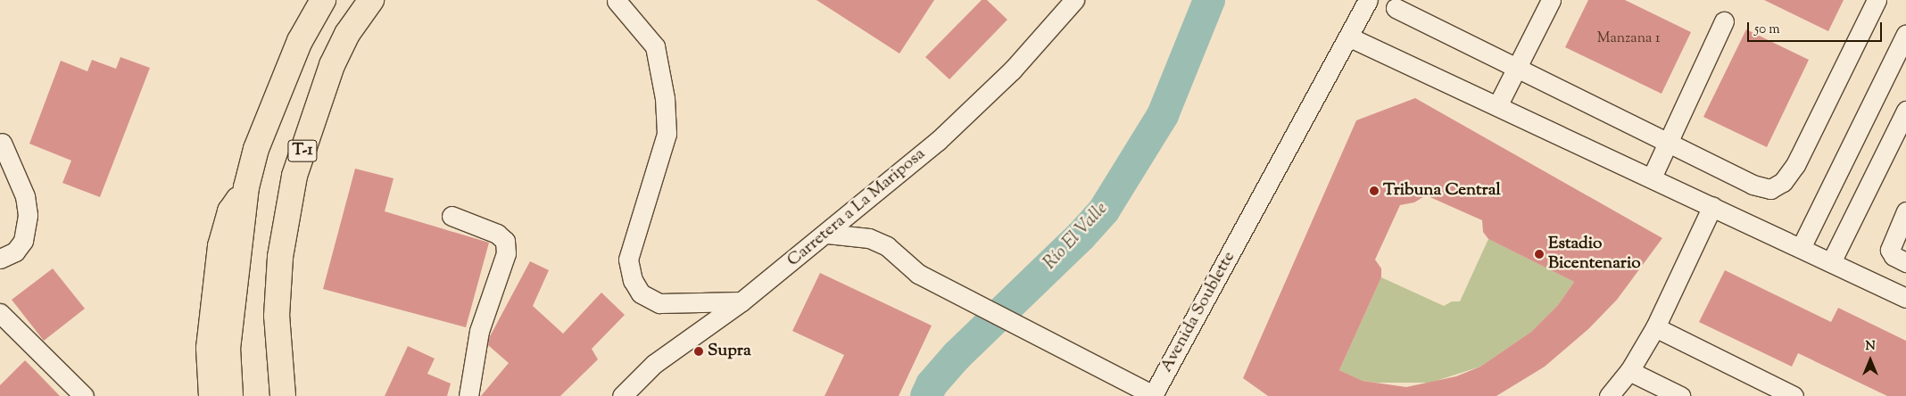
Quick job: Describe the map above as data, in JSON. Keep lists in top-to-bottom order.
{
  "streets": {
    "highway": ["T-1"],
    "street": ["Carretera a La Mariposa", "Avenida Soublette"]
  },
  "crossings": [
    ["Carretera a La Mariposa", "Avenida Soublette"]
  ],
  "water": ["Río El Valle"],
  "places": ["Tribuna Central", "Estadio Bicentenario", "Supra"],
  "house_numbers": ["Manzana 1"],
  "scale_bar": "50 m",
  "north": "top"
}
